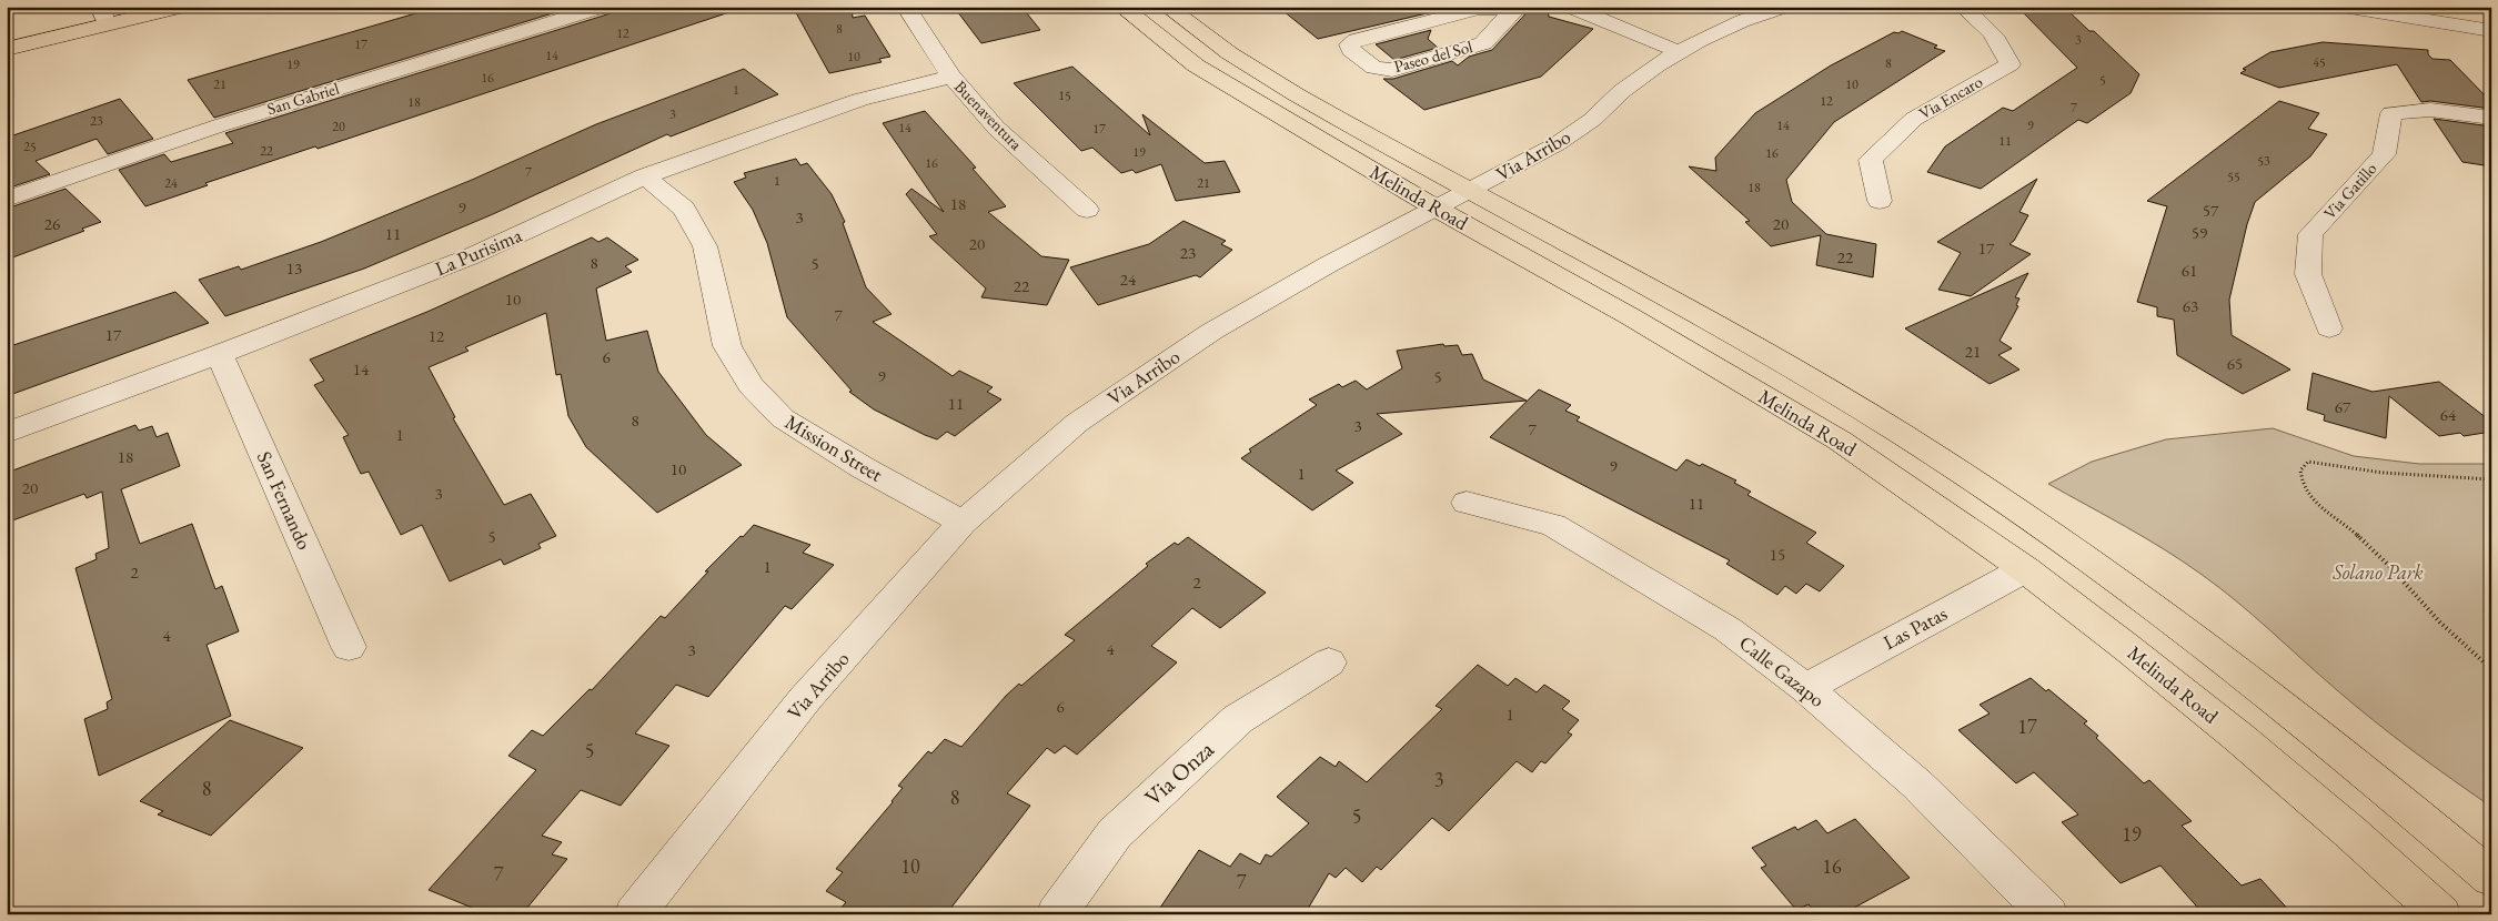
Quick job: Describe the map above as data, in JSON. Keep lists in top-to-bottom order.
{
  "streets": {
    "main road": ["Melinda Road"],
    "street": [
      "Paseo del Sol",
      "Via Encaro",
      "San Gabriel",
      "Buenaventura",
      "Via Arribo",
      "Via Gatillo",
      "La Purisima",
      "Mission Street",
      "San Fernando",
      "Las Patas",
      "Calle Gazapo",
      "Via Onza"
    ]
  },
  "crossings": [
    ["Buenaventura", "La Purisima"],
    ["Via Arribo", "Melinda Road"],
    ["Via Arribo", "Mission Street"],
    ["Melinda Road", "Las Patas"],
    ["La Purisima", "Mission Street"],
    ["La Purisima", "San Fernando"],
    ["Las Patas", "Calle Gazapo"]
  ],
  "parks": ["Solano Park"],
  "house_numbers": [
    "8",
    "12",
    "3",
    "17",
    "14",
    "10",
    "45",
    "8",
    "19",
    "16",
    "5",
    "21",
    "10",
    "1",
    "15",
    "12",
    "18",
    "7",
    "3",
    "23",
    "14",
    "9",
    "20",
    "14",
    "17",
    "11",
    "25",
    "22",
    "19",
    "16",
    "53",
    "16",
    "7",
    "55",
    "1",
    "24",
    "21",
    "18",
    "18",
    "9",
    "57",
    "3",
    "26",
    "20",
    "59",
    "11",
    "20",
    "17",
    "23",
    "22",
    "8",
    "5",
    "13",
    "61",
    "24",
    "22",
    "10",
    "63",
    "7",
    "17",
    "12",
    "21",
    "6",
    "65",
    "14",
    "9",
    "5",
    "11",
    "67",
    "64",
    "8",
    "3",
    "7",
    "1",
    "18",
    "9",
    "10",
    "1",
    "20",
    "3",
    "11",
    "5",
    "15",
    "1",
    "2",
    "2",
    "4",
    "4",
    "3",
    "6",
    "1",
    "17",
    "5",
    "3",
    "8",
    "8",
    "5",
    "19",
    "10",
    "16",
    "7",
    "7"
  ]
}
